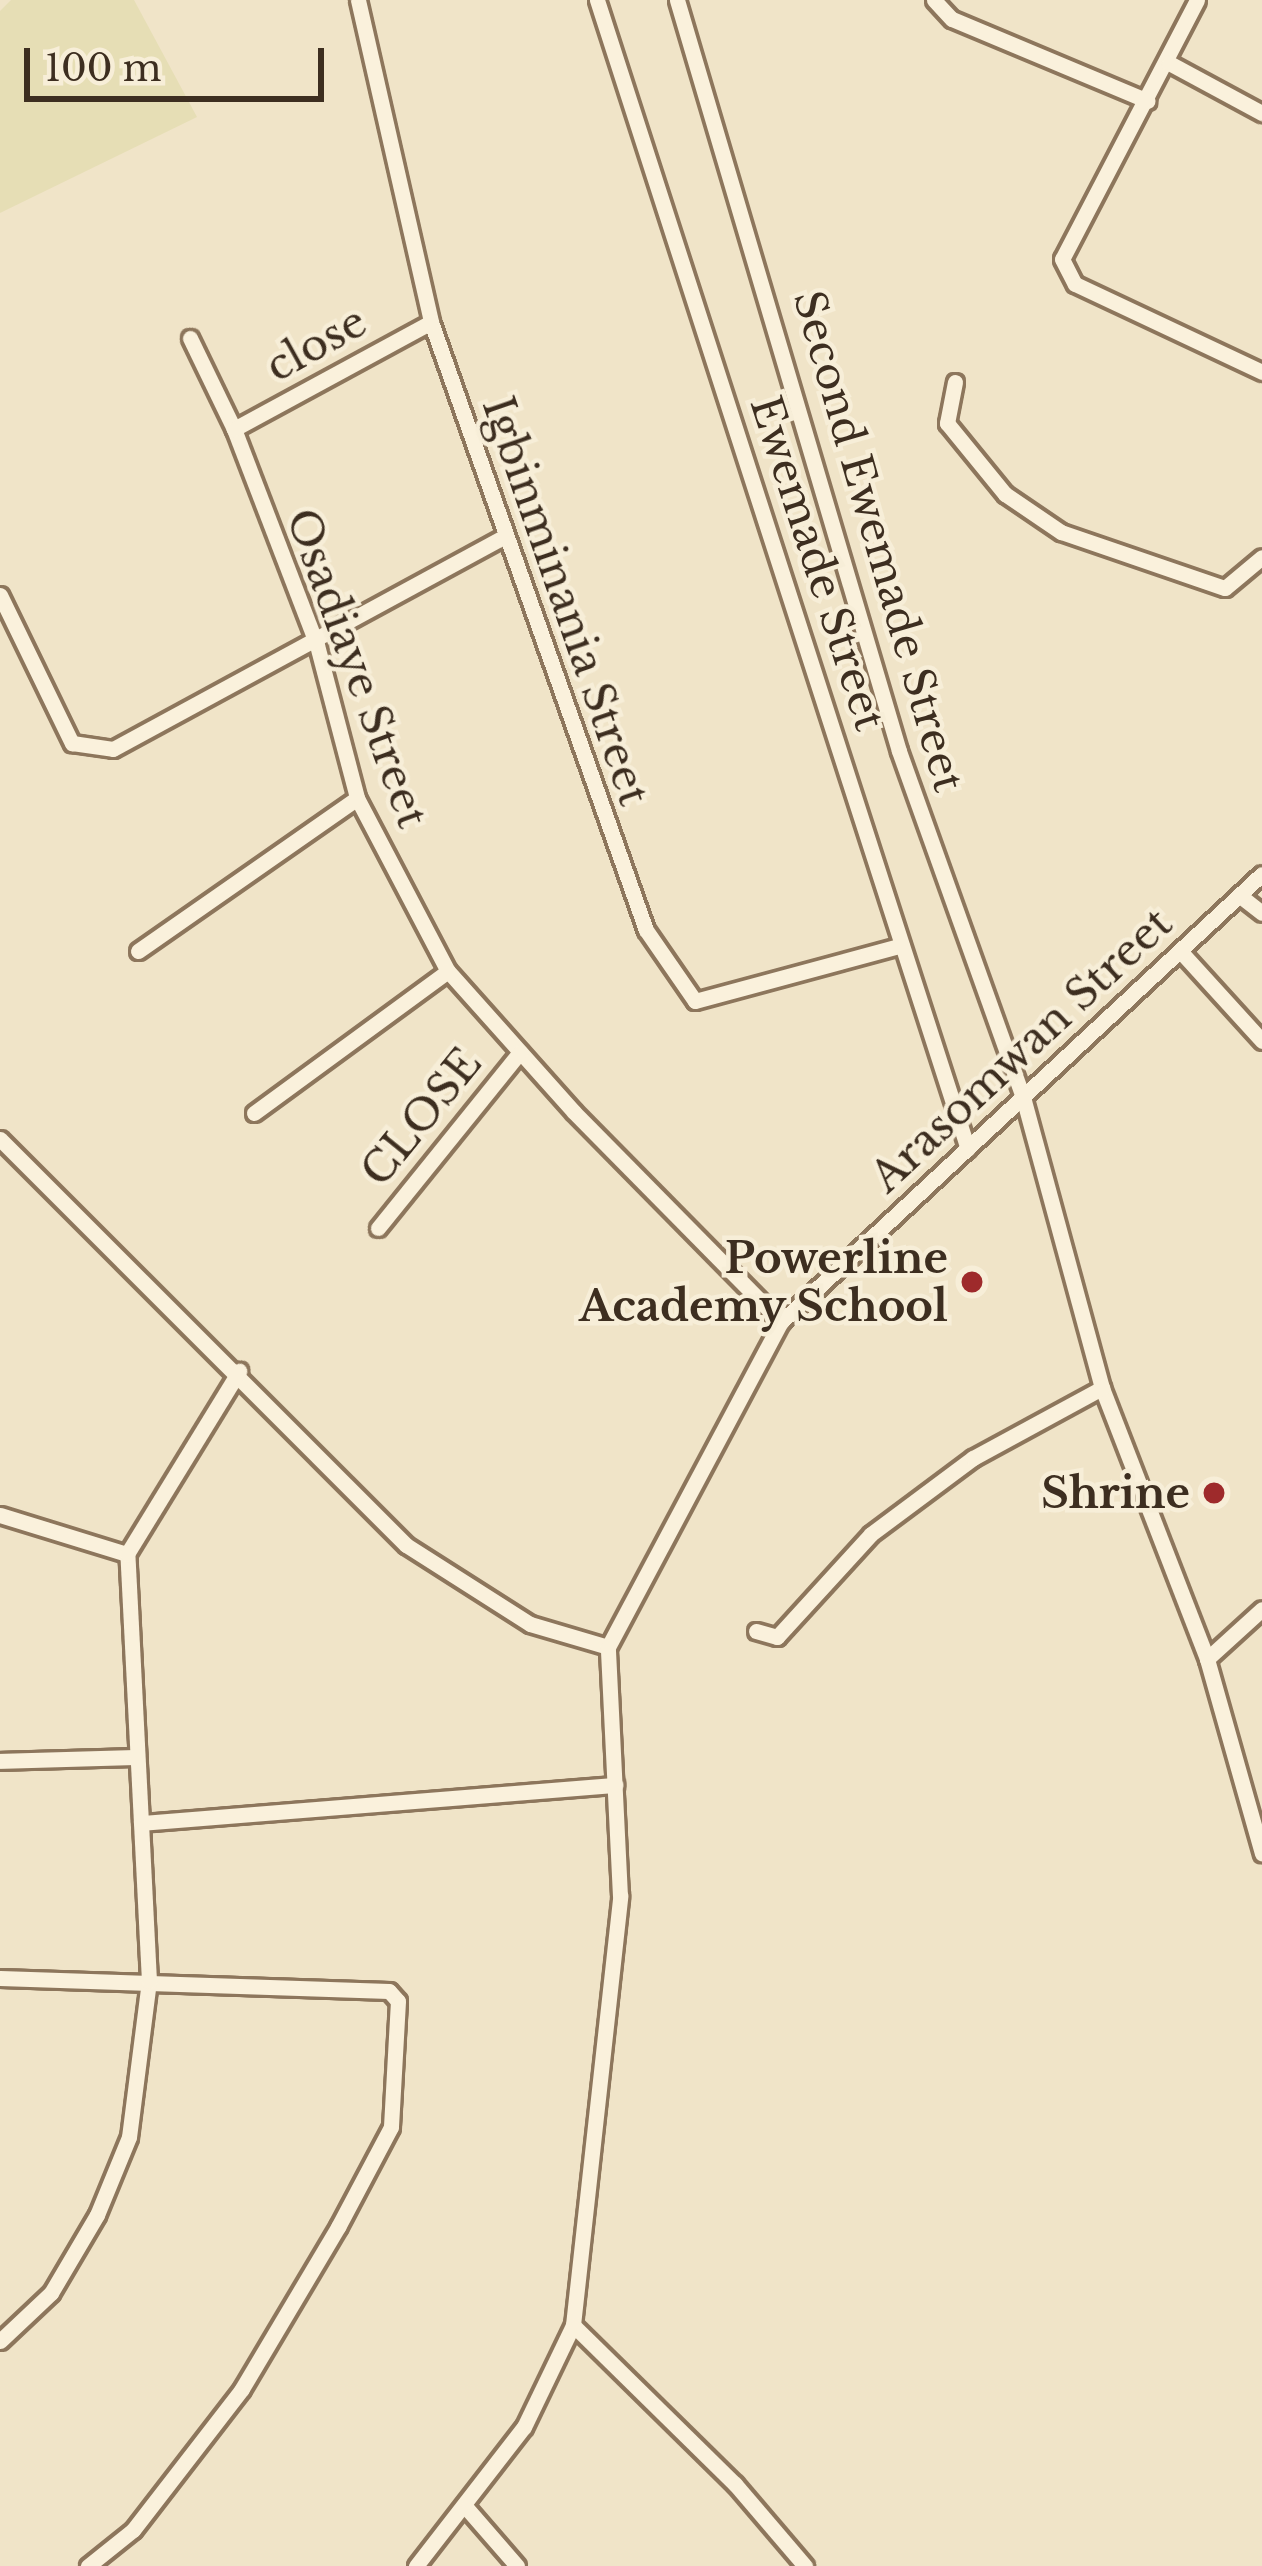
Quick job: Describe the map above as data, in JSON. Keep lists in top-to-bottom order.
{
  "streets": {
    "street": [
      "close",
      "Second Ewemade Street",
      "Ewemade Street",
      "Igbinminania Street",
      "Osadiaye Street",
      "Arasomwan Street",
      "CLOSE"
    ]
  },
  "crossings": [
    ["close", "Igbinminania Street"],
    ["close", "Osadiaye Street"],
    ["Second Ewemade Street", "Arasomwan Street"],
    ["Ewemade Street", "Igbinminania Street"],
    ["Ewemade Street", "Arasomwan Street"],
    ["Osadiaye Street", "Arasomwan Street"],
    ["Osadiaye Street", "CLOSE"]
  ],
  "places": ["Powerline Academy School", "Shrine"],
  "scale_bar": "100 m"
}
